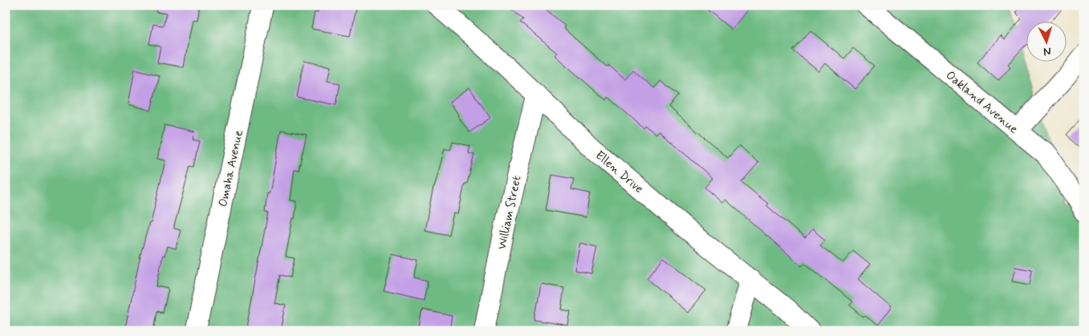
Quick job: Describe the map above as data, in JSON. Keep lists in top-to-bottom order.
{
  "streets": {
    "street": [
      "Oakland Avenue",
      "Omaha Avenue",
      "Ellen Drive",
      "William Street"
    ]
  },
  "crossings": [
    ["Ellen Drive", "William Street"]
  ],
  "north": "bottom"
}
